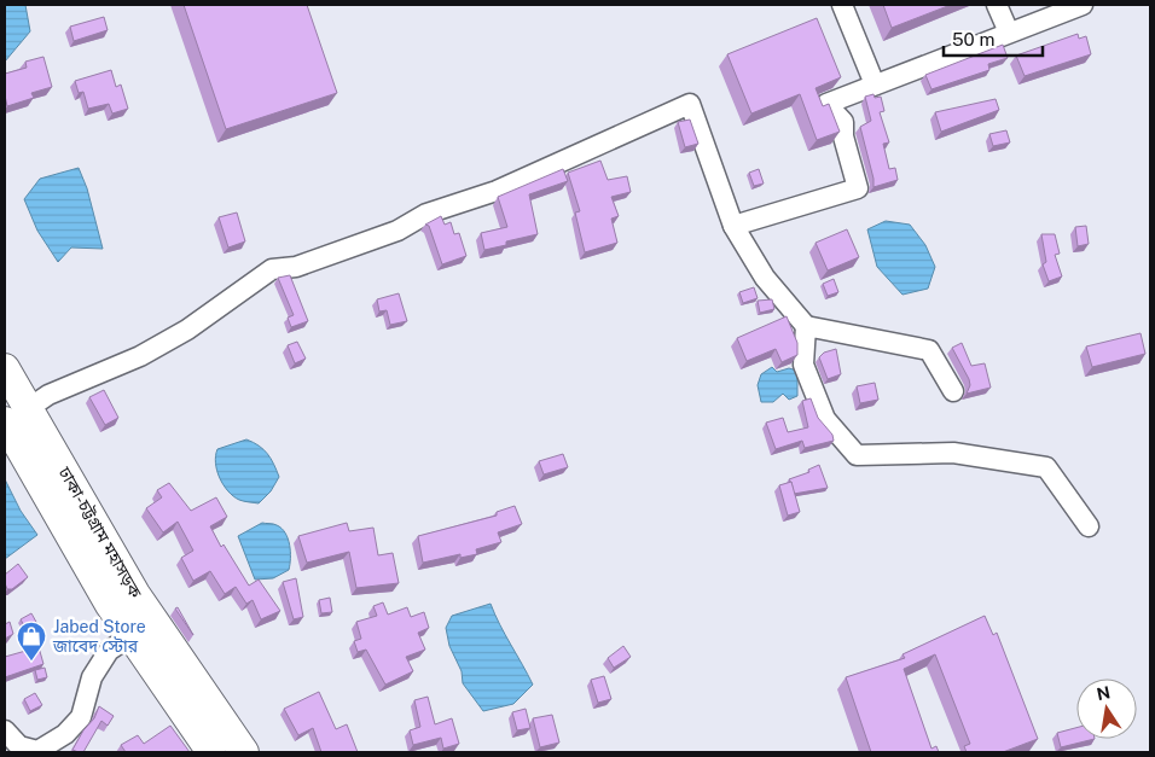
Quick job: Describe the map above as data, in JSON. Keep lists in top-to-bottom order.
{
  "streets": {
    "highway": ["ঢাকা-চট্টগ্রাম মহাসড়ক"]
  },
  "places": {
    "shop": ["Jabed Store জাবেদ স্টোর"]
  },
  "scale_bar": "50 m",
  "north": "top"
}
